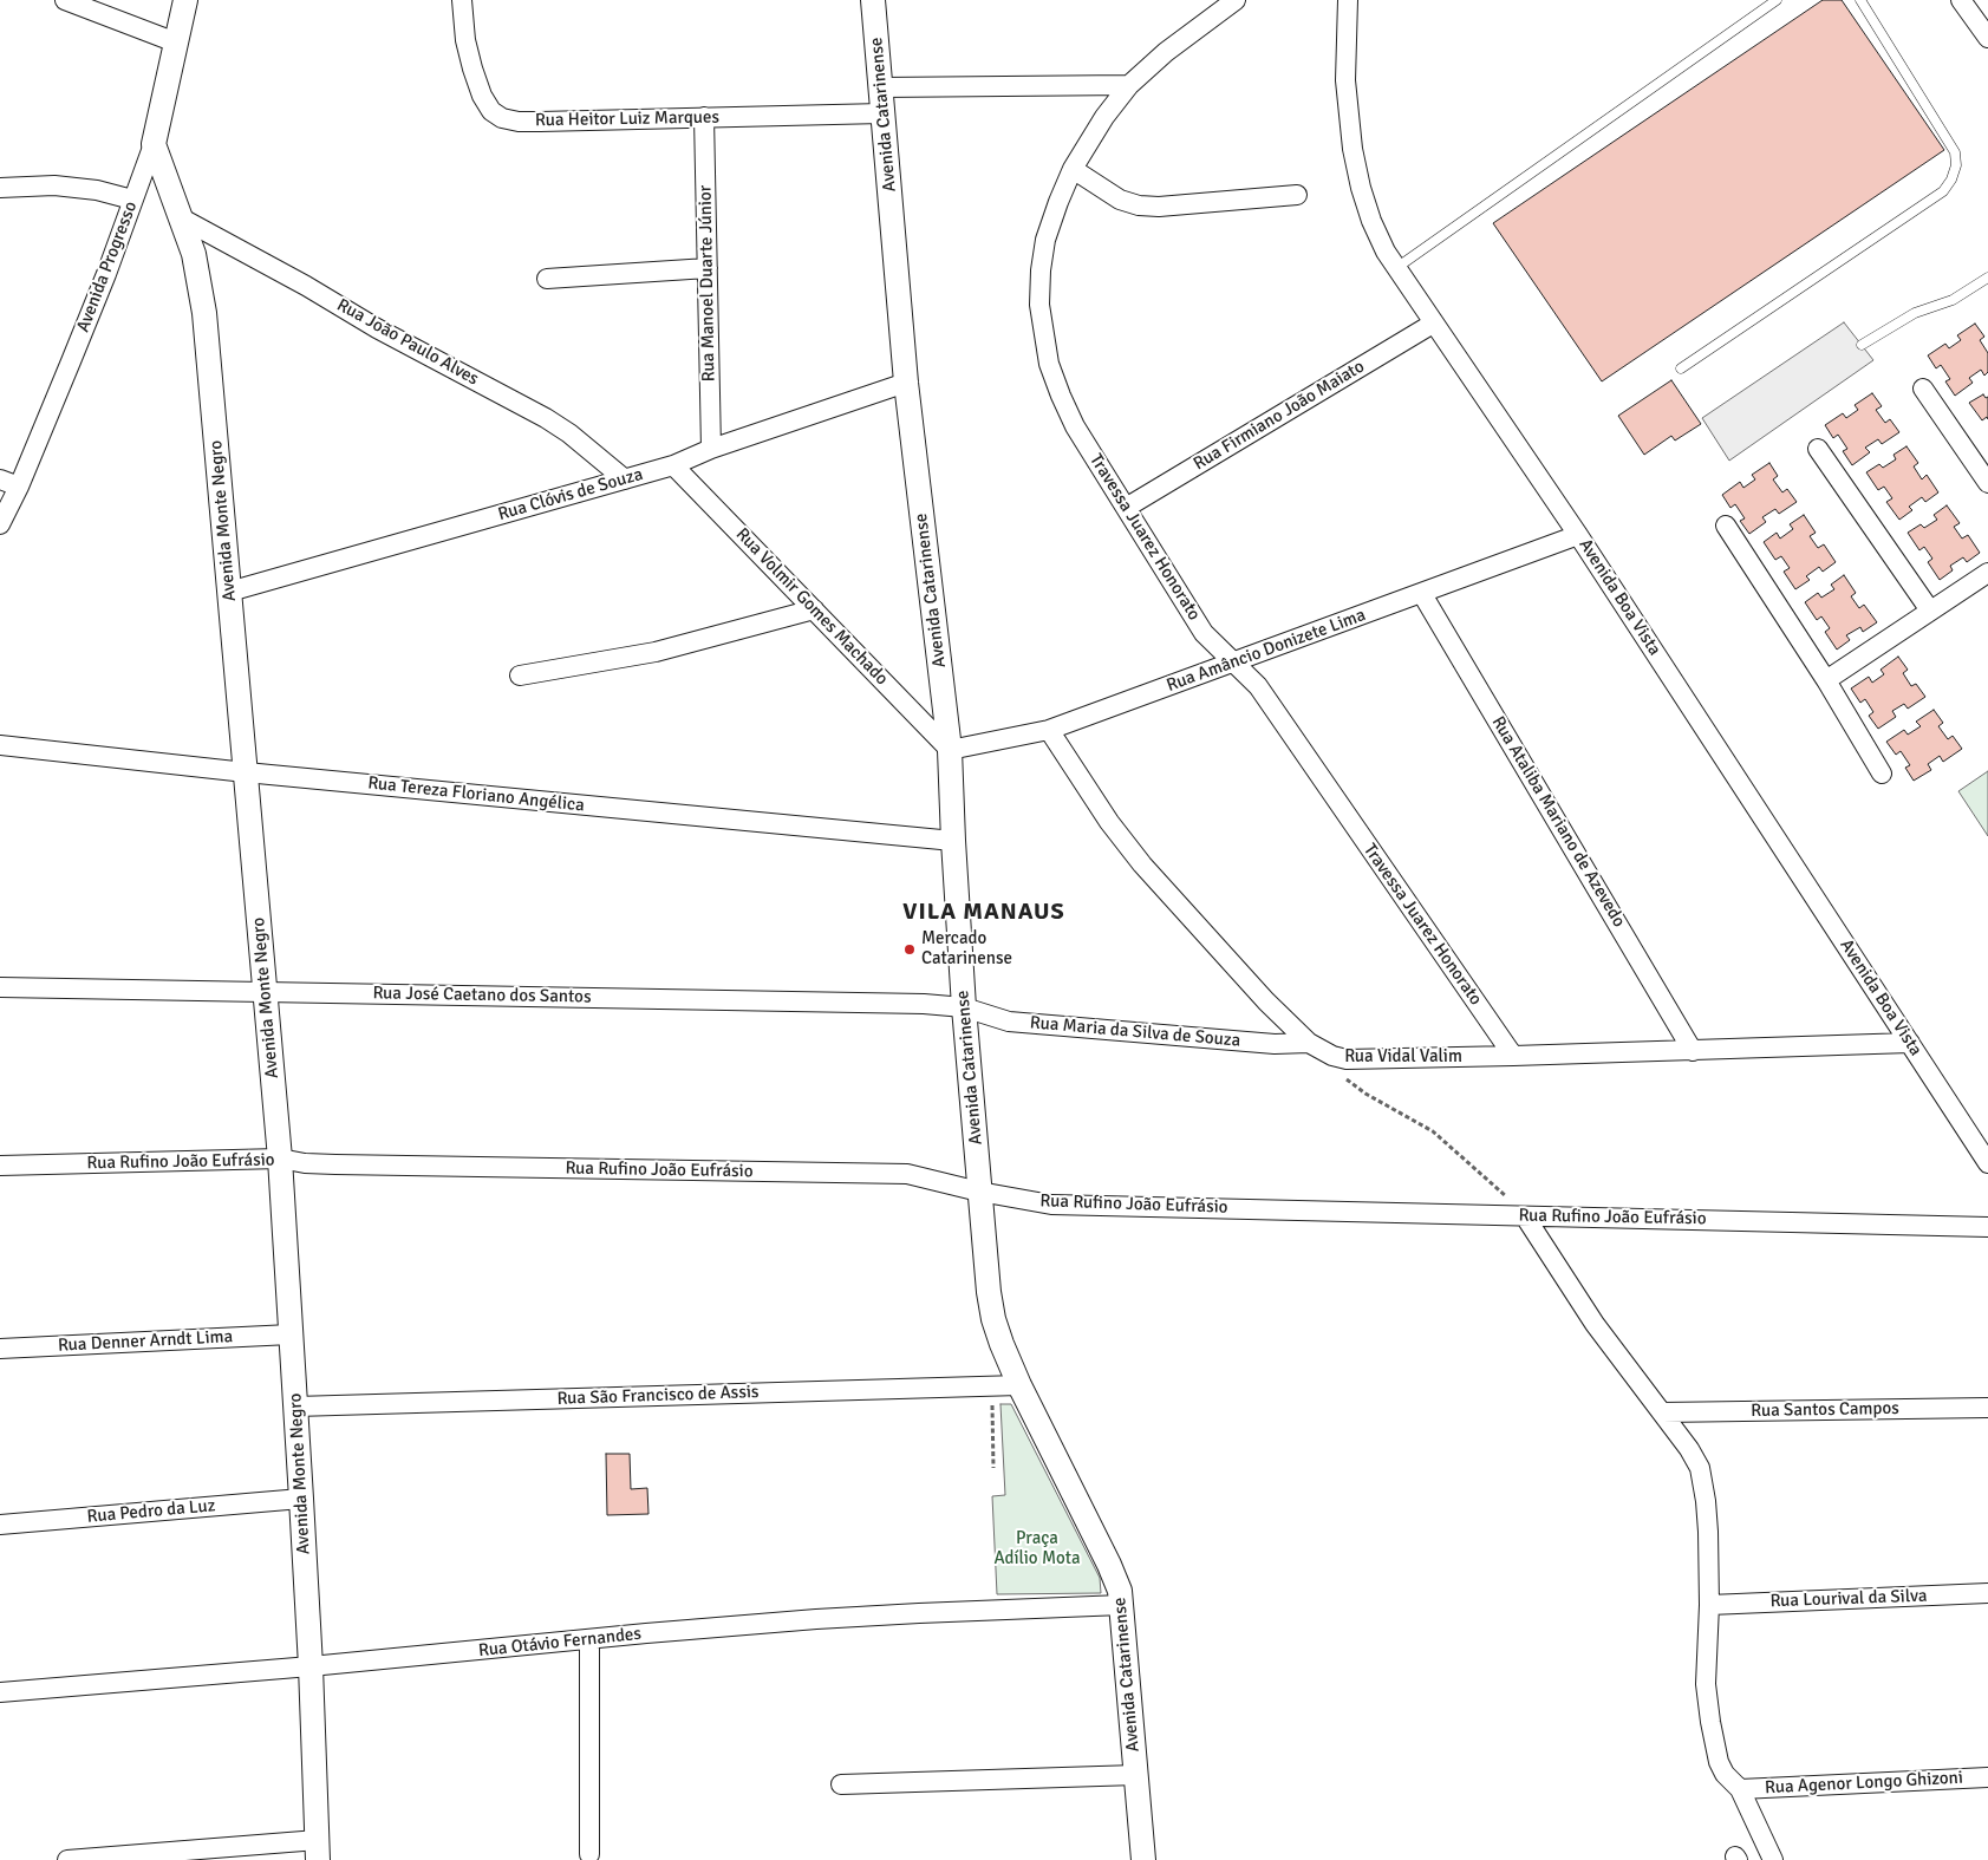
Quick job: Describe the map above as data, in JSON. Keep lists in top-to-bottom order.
{
  "streets": {
    "street": [
      "Avenida Catarinense",
      "Rua Heitor Luiz Marques",
      "Avenida Progresso",
      "Rua Manoel Duarte Júnior",
      "Rua João Paulo Alves",
      "Rua Firmiano João Maiato",
      "Rua Clóvis de Souza",
      "Avenida Monte Negro",
      "Travessa Juarez Honorato",
      "Avenida Boa Vista",
      "Rua Volmir Gomes Machado",
      "Rua Amâncio Donizete Lima",
      "Rua Tereza Floriano Angélica",
      "Rua Ataliba Mariano de Azevedo",
      "Rua José Caetano dos Santos",
      "Rua Maria da Silva de Souza",
      "Rua Vidal Valim",
      "Rua Rufino João Eufrásio",
      "Rua Denner Arndt Lima",
      "Rua São Francisco de Assis",
      "Rua Santos Campos",
      "Rua Pedro da Luz",
      "Rua Lourival da Silva",
      "Rua Otávio Fernandes",
      "Rua Agenor Longo Ghizoni"
    ]
  },
  "crossings": [
    ["Avenida Catarinense", "Rua Heitor Luiz Marques"],
    ["Avenida Catarinense", "Rua Clóvis de Souza"],
    ["Avenida Catarinense", "Rua Volmir Gomes Machado"],
    ["Avenida Catarinense", "Rua Amâncio Donizete Lima"],
    ["Avenida Catarinense", "Rua Tereza Floriano Angélica"],
    ["Avenida Catarinense", "Rua José Caetano dos Santos"],
    ["Avenida Catarinense", "Rua Maria da Silva de Souza"],
    ["Avenida Catarinense", "Rua Rufino João Eufrásio"],
    ["Avenida Catarinense", "Rua São Francisco de Assis"],
    ["Avenida Catarinense", "Rua Otávio Fernandes"],
    ["Rua Heitor Luiz Marques", "Rua Manoel Duarte Júnior"],
    ["Avenida Progresso", "Avenida Monte Negro"],
    ["Rua Manoel Duarte Júnior", "Rua Clóvis de Souza"],
    ["Rua João Paulo Alves", "Rua Clóvis de Souza"],
    ["Rua João Paulo Alves", "Avenida Monte Negro"],
    ["Rua Firmiano João Maiato", "Travessa Juarez Honorato"],
    ["Rua Firmiano João Maiato", "Avenida Boa Vista"],
    ["Rua Clóvis de Souza", "Avenida Monte Negro"],
    ["Rua Clóvis de Souza", "Rua Volmir Gomes Machado"],
    ["Avenida Monte Negro", "Rua Tereza Floriano Angélica"],
    ["Avenida Monte Negro", "Rua José Caetano dos Santos"],
    ["Avenida Monte Negro", "Rua Rufino João Eufrásio"],
    ["Avenida Monte Negro", "Rua Denner Arndt Lima"],
    ["Avenida Monte Negro", "Rua São Francisco de Assis"],
    ["Avenida Monte Negro", "Rua Pedro da Luz"],
    ["Avenida Monte Negro", "Rua Otávio Fernandes"],
    ["Travessa Juarez Honorato", "Rua Amâncio Donizete Lima"],
    ["Travessa Juarez Honorato", "Rua Vidal Valim"],
    ["Avenida Boa Vista", "Rua Amâncio Donizete Lima"],
    ["Avenida Boa Vista", "Rua Vidal Valim"],
    ["Rua Volmir Gomes Machado", "Rua Amâncio Donizete Lima"],
    ["Rua Amâncio Donizete Lima", "Rua Ataliba Mariano de Azevedo"],
    ["Rua Amâncio Donizete Lima", "Rua Vidal Valim"],
    ["Rua Ataliba Mariano de Azevedo", "Rua Vidal Valim"],
    ["Rua José Caetano dos Santos", "Rua Maria da Silva de Souza"],
    ["Rua Maria da Silva de Souza", "Rua Vidal Valim"]
  ],
  "districts": ["VILA MANAUS"],
  "parks": ["Praça Adílio Mota"],
  "places": ["Mercado Catarinense"]
}
